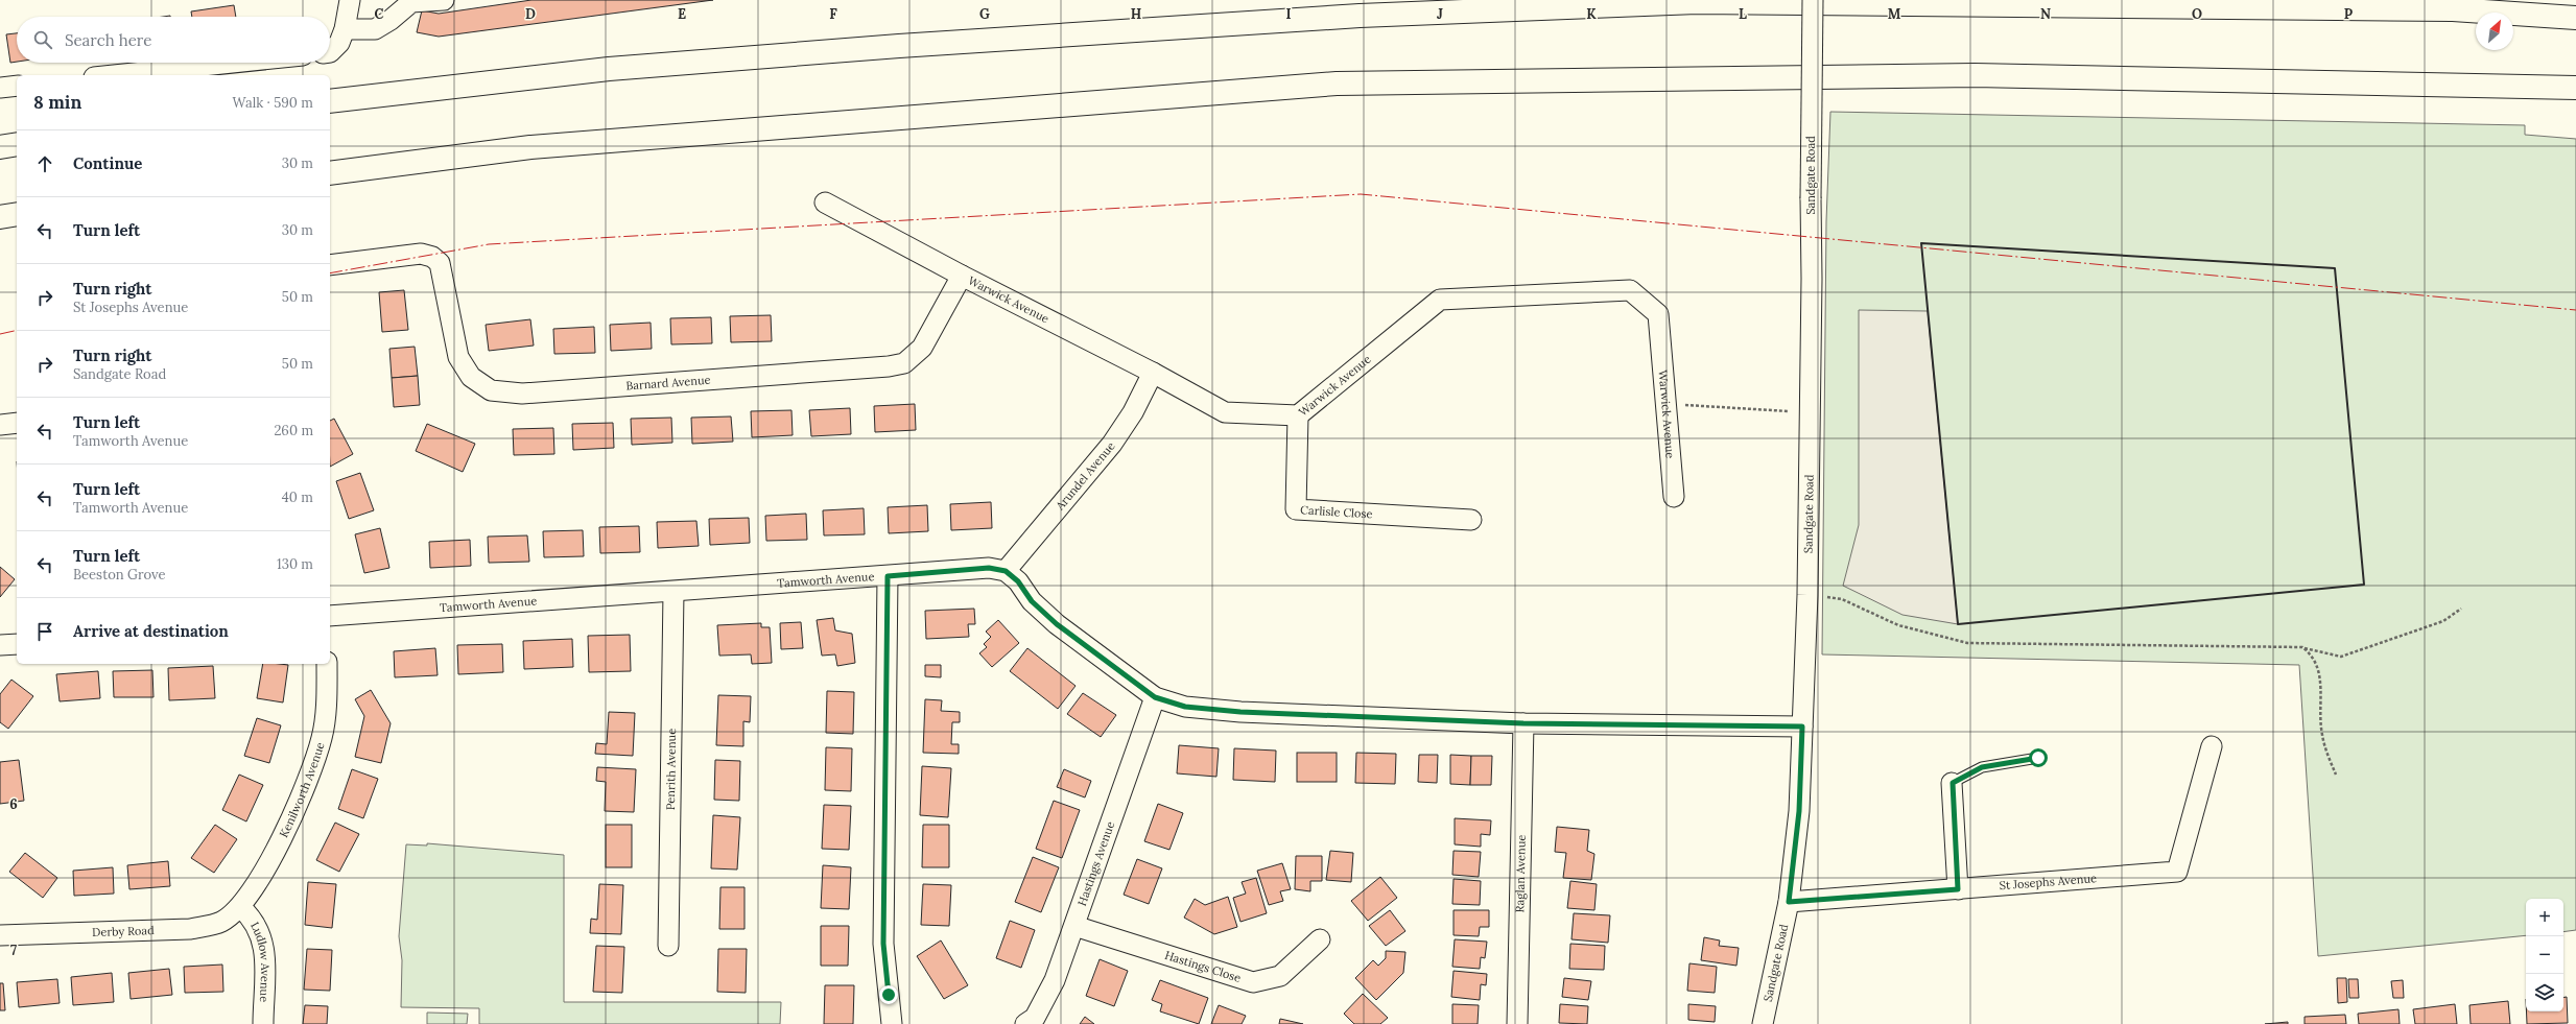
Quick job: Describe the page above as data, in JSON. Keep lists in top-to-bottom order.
{
  "streets": {
    "street": [
      "Sandgate Road",
      "Warwick Avenue",
      "Barnard Avenue",
      "Arundel Avenue",
      "Carlisle Close",
      "Tamworth Avenue",
      "Penrith Avenue",
      "Kenilworth Avenue",
      "Hastings Avenue",
      "Raglan Avenue",
      "St Josephs Avenue",
      "Derby Road",
      "Ludlow Avenue",
      "Hastings Close"
    ]
  },
  "crossings": [
    ["Sandgate Road", "St Josephs Avenue"],
    ["Warwick Avenue", "Barnard Avenue"],
    ["Warwick Avenue", "Arundel Avenue"],
    ["Warwick Avenue", "Carlisle Close"],
    ["Arundel Avenue", "Tamworth Avenue"],
    ["Tamworth Avenue", "Penrith Avenue"],
    ["Kenilworth Avenue", "Derby Road"],
    ["Kenilworth Avenue", "Ludlow Avenue"],
    ["Hastings Avenue", "Hastings Close"],
    ["Derby Road", "Ludlow Avenue"]
  ],
  "north": "top right",
  "page": {
    "search": "Search here",
    "heading": ["8 min", "Walk · 590 m"],
    "list": [
      ["Continue", "30 m"],
      ["Turn left", "30 m"],
      ["Turn right", "St Josephs Avenue", "50 m"],
      ["Turn right", "Sandgate Road", "50 m"],
      ["Turn left", "Tamworth Avenue", "260 m"],
      ["Turn left", "Tamworth Avenue", "40 m"],
      ["Turn left", "Beeston Grove", "130 m"],
      "Arrive at destination"
    ],
    "map_buttons": ["+", "−"]
  },
  "grid": {
    "columns": [
      "C",
      "D",
      "E",
      "F",
      "G",
      "H",
      "I",
      "J",
      "K",
      "L",
      "M",
      "N",
      "O",
      "P"
    ],
    "rows": ["6", "7"]
  }
}
